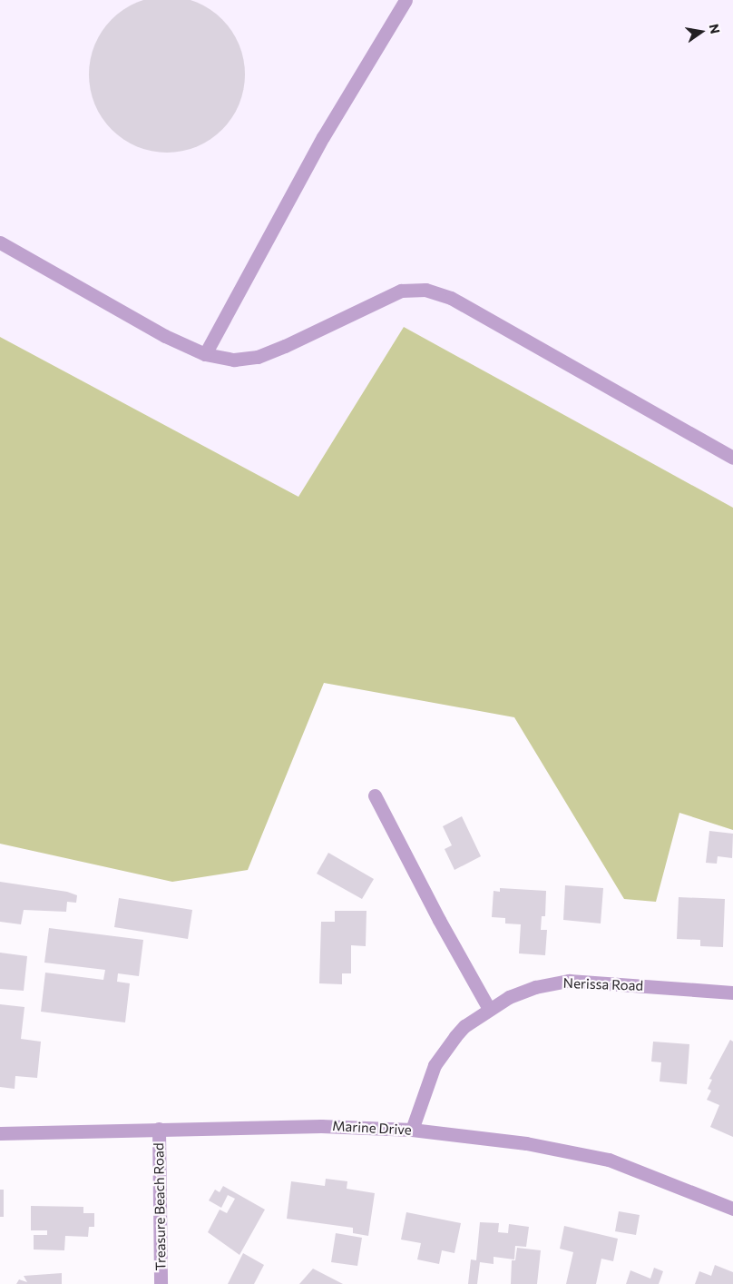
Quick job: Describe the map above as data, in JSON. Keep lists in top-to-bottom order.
{
  "streets": {
    "street": ["Nerissa Road", "Marine Drive", "Treasure Beach Road"]
  },
  "crossings": [
    ["Nerissa Road", "Marine Drive"],
    ["Marine Drive", "Treasure Beach Road"]
  ],
  "north": "right"
}
